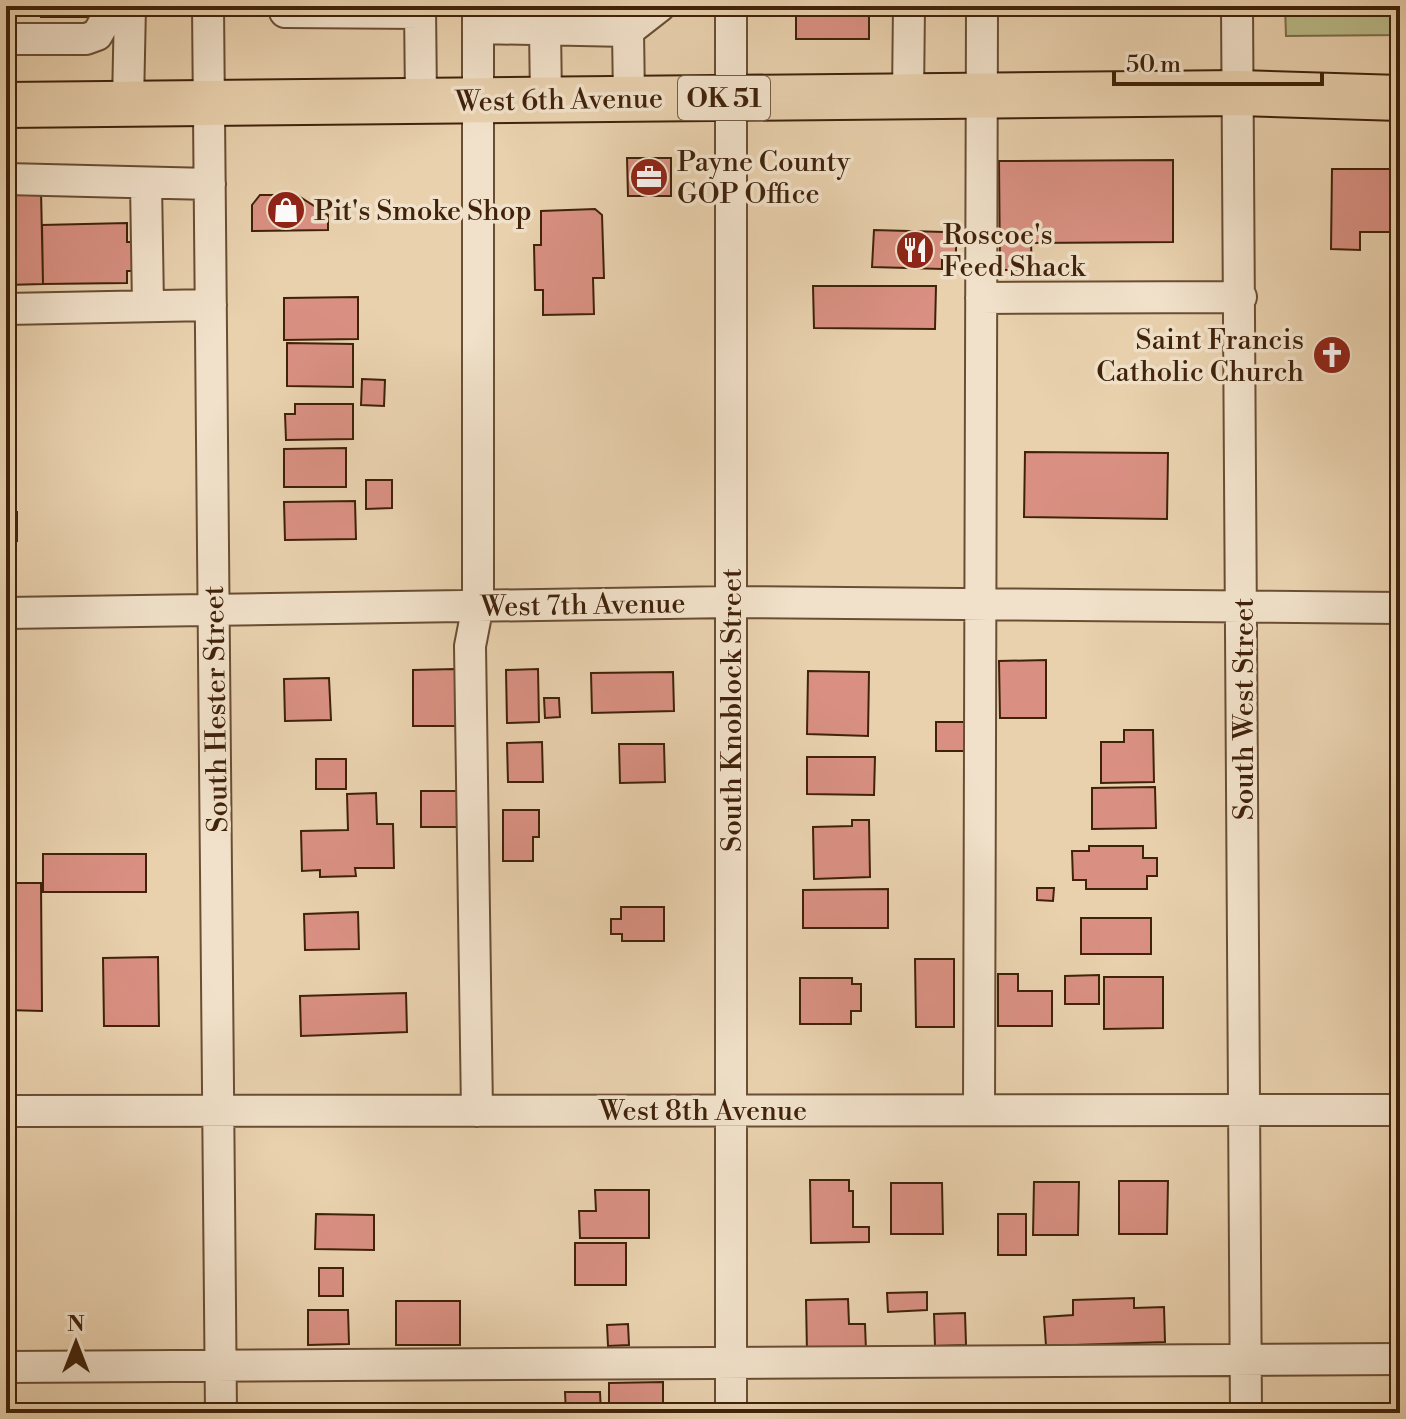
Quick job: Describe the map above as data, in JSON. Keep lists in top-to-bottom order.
{
  "streets": {
    "highway": ["OK 51", "West 6th Avenue"],
    "street": [
      "West 7th Avenue",
      "South Hester Street",
      "South West Street",
      "South Knoblock Street",
      "West 8th Avenue"
    ]
  },
  "crossings": [
    ["West 6th Avenue", "South Hester Street"],
    ["West 6th Avenue", "South West Street"],
    ["West 6th Avenue", "South Knoblock Street"],
    ["West 7th Avenue", "South Hester Street"],
    ["West 7th Avenue", "South West Street"],
    ["West 7th Avenue", "South Knoblock Street"],
    ["South Hester Street", "West 8th Avenue"],
    ["South West Street", "West 8th Avenue"],
    ["South Knoblock Street", "West 8th Avenue"]
  ],
  "places": {
    "office": ["Payne County GOP Office"],
    "shop": ["Pit's Smoke Shop"],
    "restaurant": ["Roscoe's Feed Shack"],
    "church": ["Saint Francis Catholic Church"]
  },
  "scale_bar": "50 m",
  "north": "top"
}
